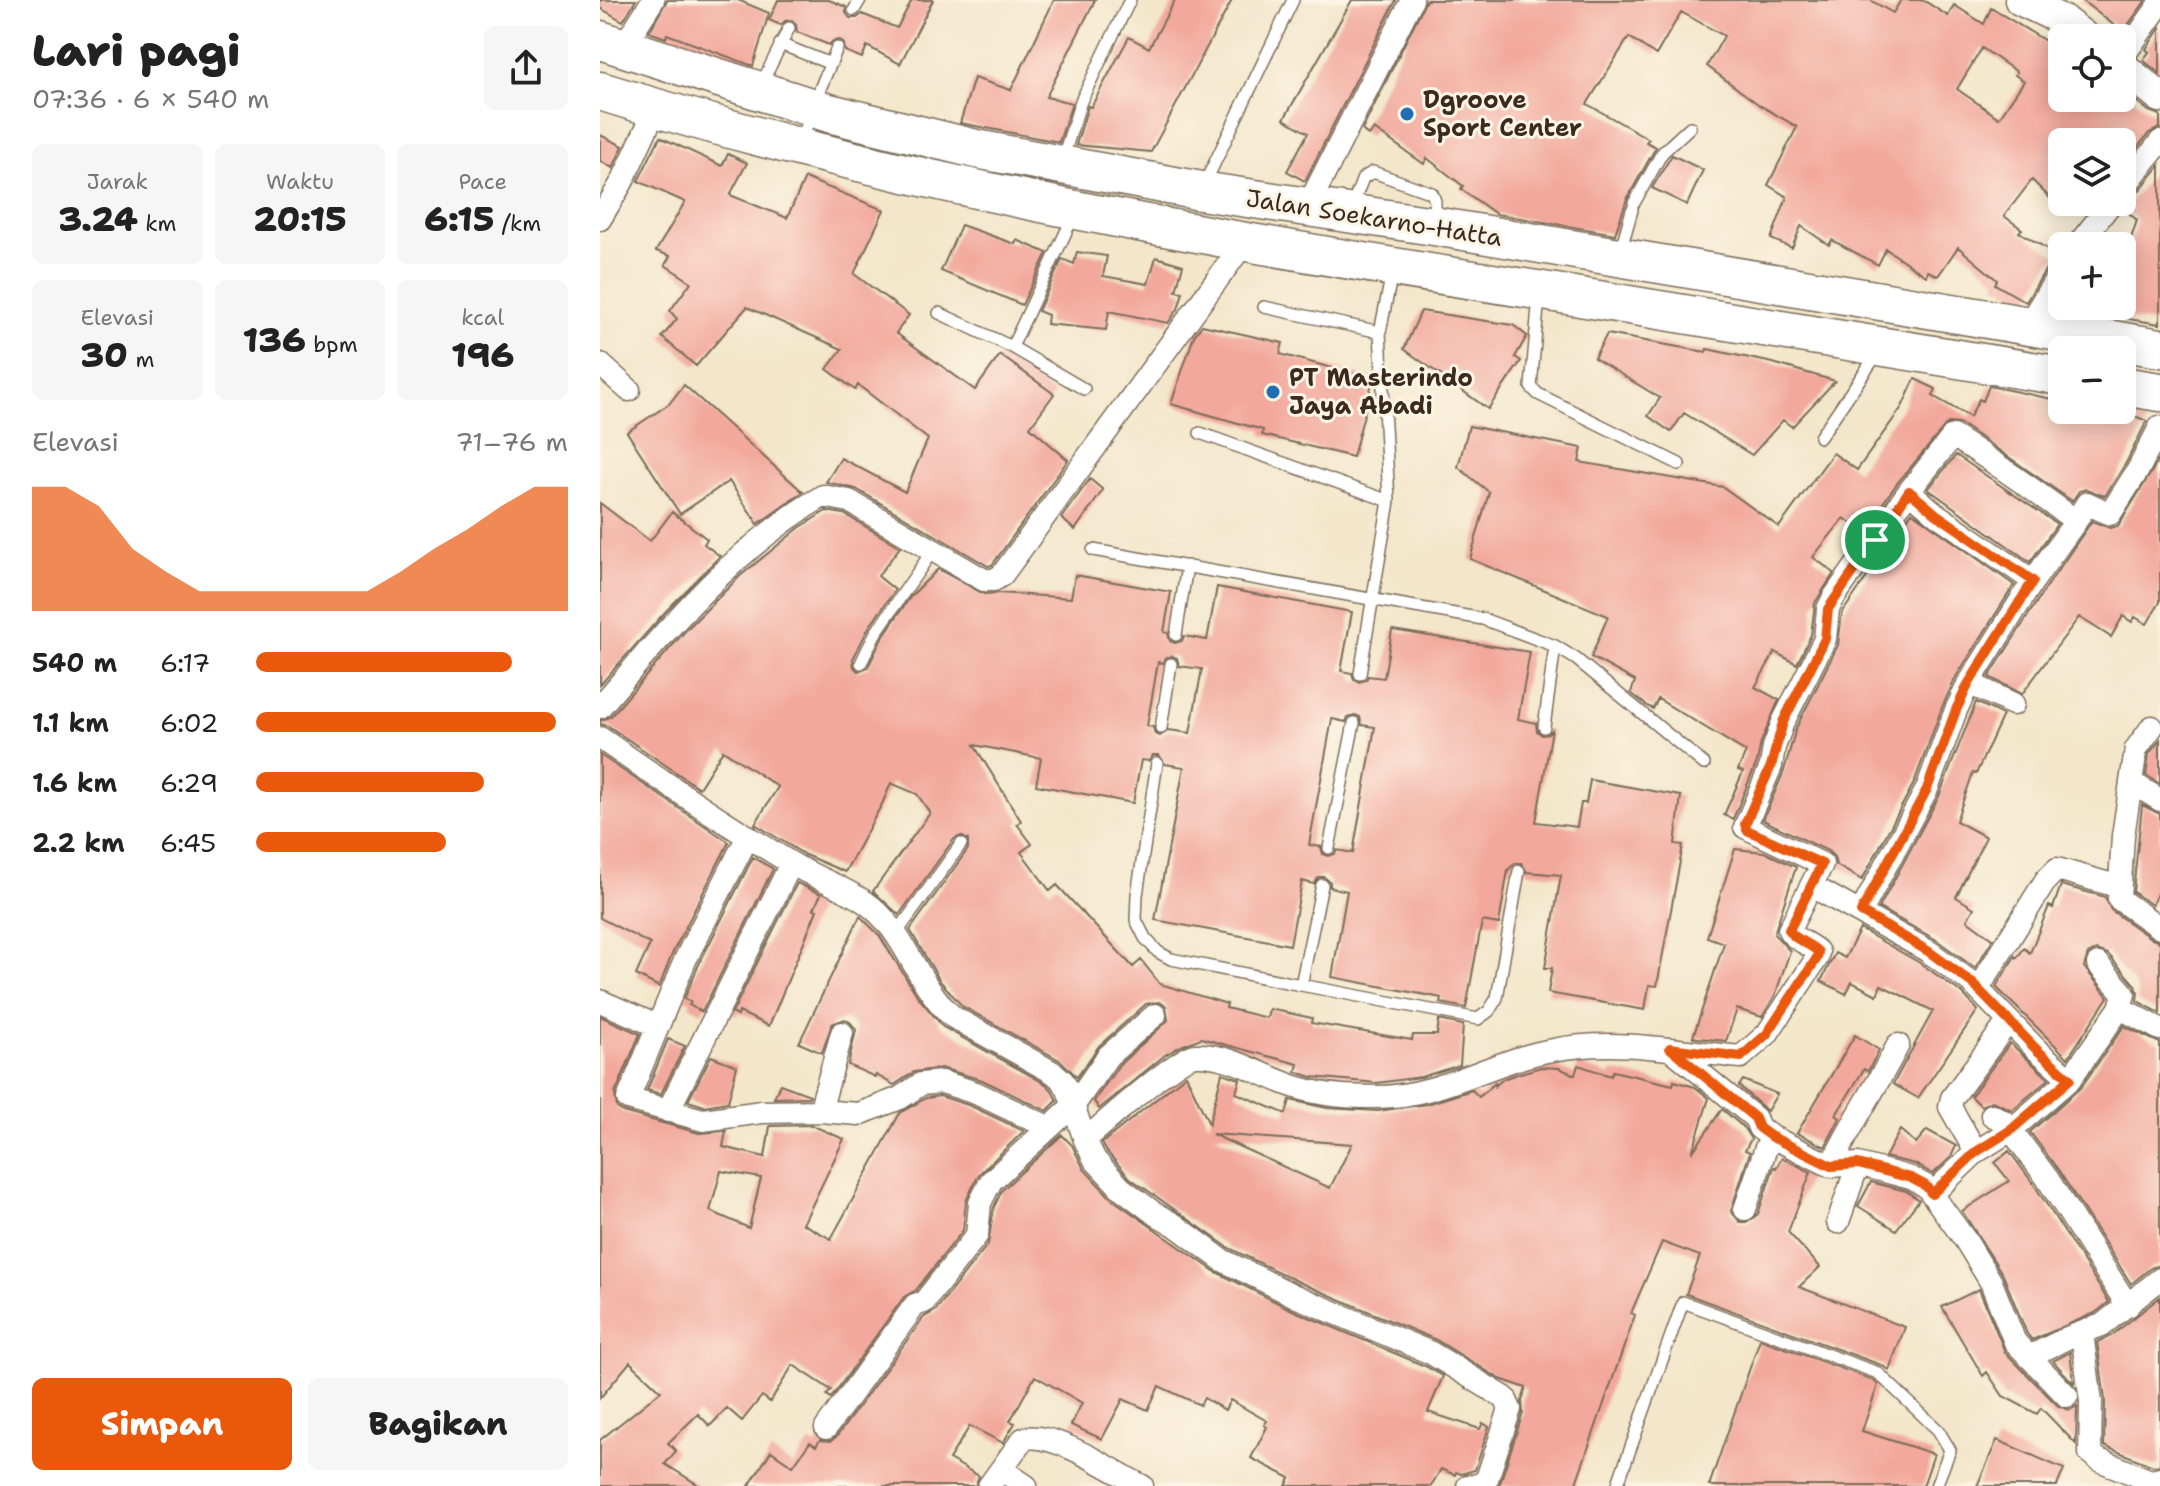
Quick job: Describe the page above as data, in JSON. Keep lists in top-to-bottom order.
{
  "streets": {
    "highway": ["Jalan Soekarno-Hatta"]
  },
  "places": ["Dgroove Sport Center", "PT Masterindo Jaya Abadi"],
  "page": {
    "heading": ["Lari pagi", "07:36 · 6 × 540 m"],
    "map_buttons": ["+", "−"],
    "stats": [
      ["Jarak", "3.24 km"],
      ["Waktu", "20:15"],
      ["Pace", "6:15 /km"],
      ["Elevasi", "30 m"],
      ["136 bpm"],
      ["kcal", "196"]
    ],
    "chart": ["Elevasi", "71–76 m"],
    "list": [
      {
        "name": "540 m",
        "note": "6:17"
      },
      {
        "name": "1.1 km",
        "note": "6:02"
      },
      {
        "name": "1.6 km",
        "note": "6:29"
      },
      {
        "name": "2.2 km",
        "note": "6:45"
      }
    ],
    "buttons": ["Simpan", "Bagikan"]
  }
}
